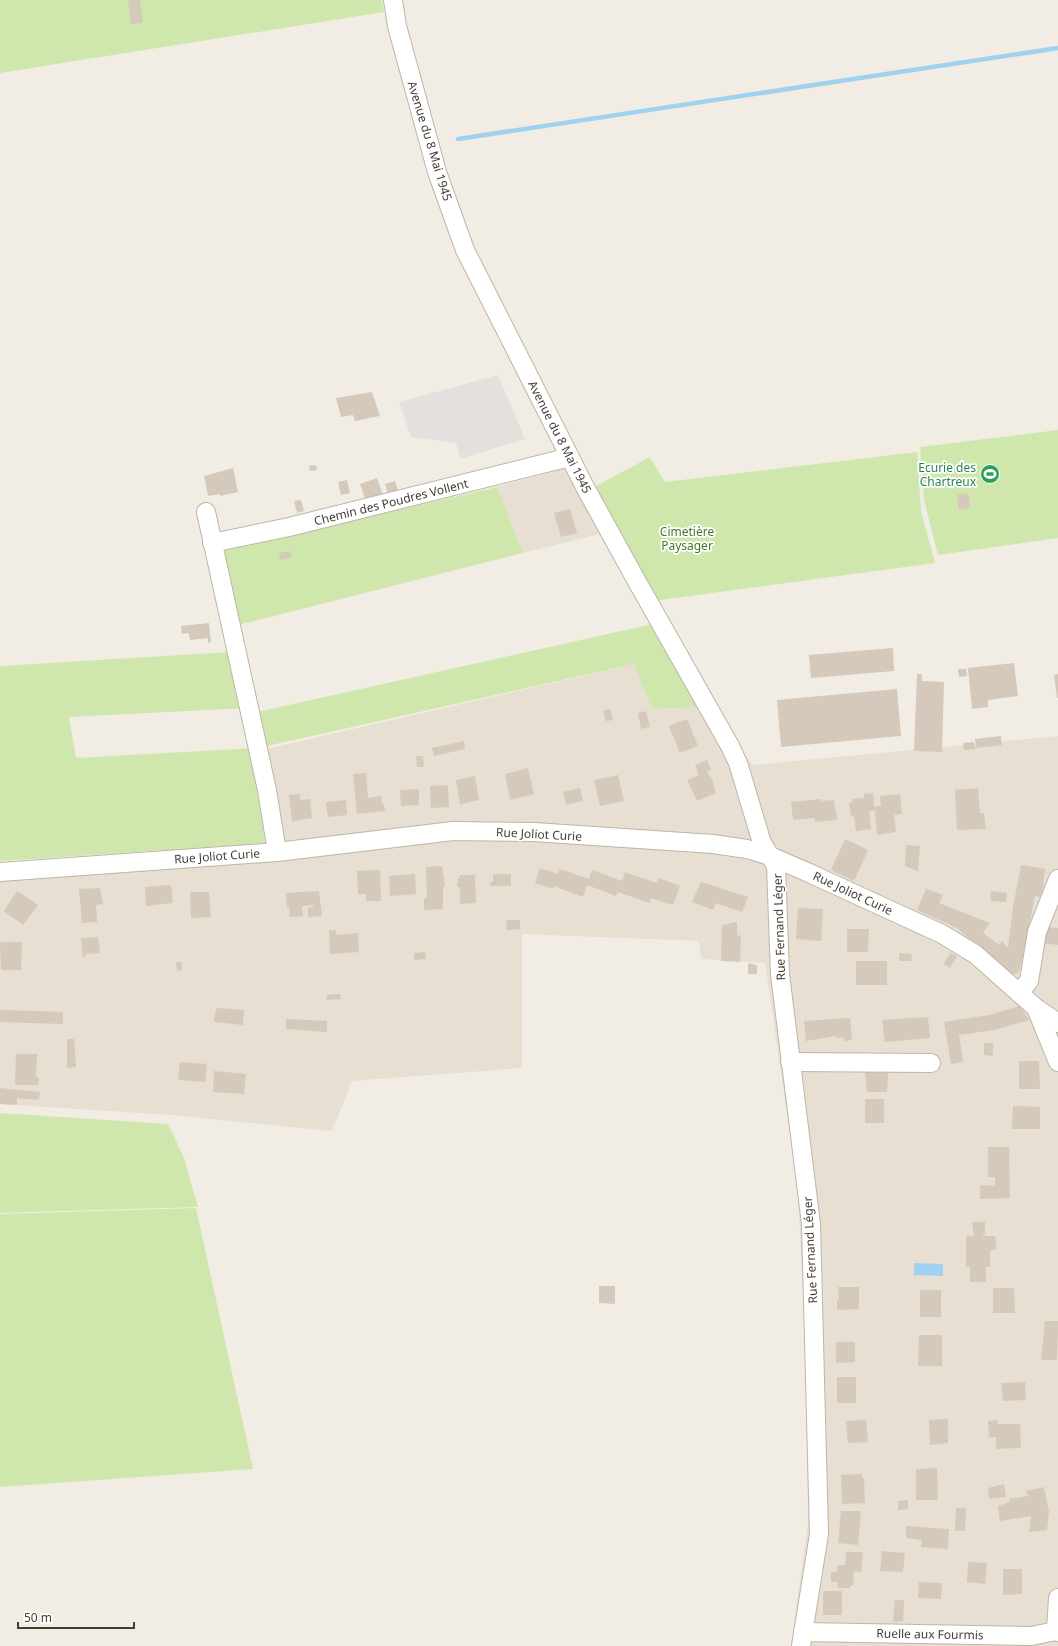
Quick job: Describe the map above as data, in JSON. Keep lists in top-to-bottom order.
{
  "streets": {
    "street": [
      "Avenue du 8 Mai 1945",
      "Chemin des Poudres Vollent",
      "Rue Joliot Curie",
      "Rue Fernand Léger",
      "Ruelle aux Fourmis"
    ]
  },
  "crossings": [
    ["Avenue du 8 Mai 1945", "Chemin des Poudres Vollent"],
    ["Avenue du 8 Mai 1945", "Rue Joliot Curie"],
    ["Avenue du 8 Mai 1945", "Rue Fernand Léger"],
    ["Rue Joliot Curie", "Rue Fernand Léger"],
    ["Rue Fernand Léger", "Ruelle aux Fourmis"]
  ],
  "parks": ["Cimetière Paysager"],
  "places": {
    "sports": ["Ecurie des Chartreux"]
  },
  "scale_bar": "50 m"
}
